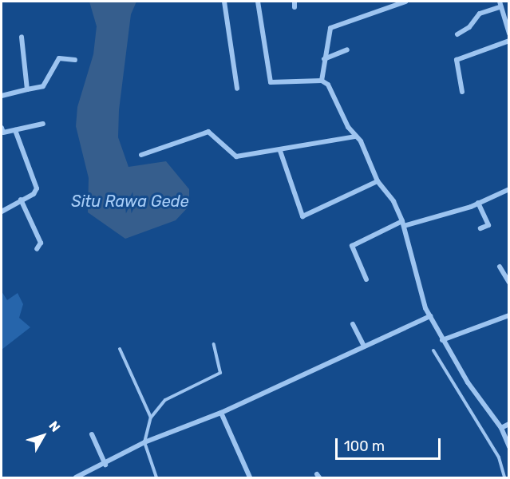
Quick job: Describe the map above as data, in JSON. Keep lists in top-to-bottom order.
{
  "water": ["Situ Rawa Gede"],
  "scale_bar": "100 m",
  "north": "top right"
}
